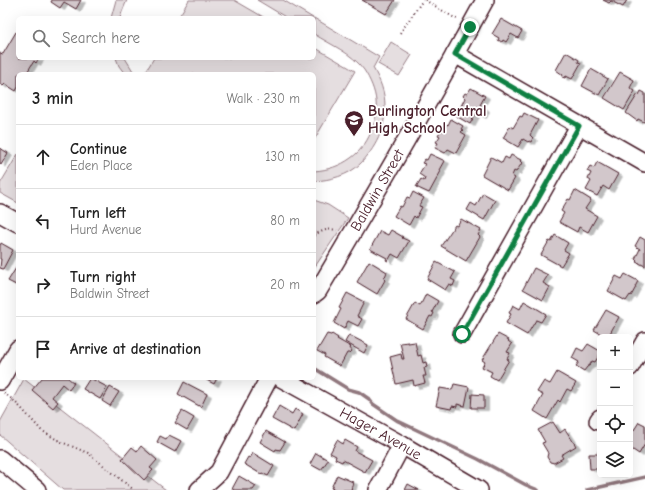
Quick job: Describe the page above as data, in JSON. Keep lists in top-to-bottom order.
{
  "streets": {
    "street": ["Baldwin Street", "Hager Avenue"]
  },
  "places": {
    "school or university": ["Burlington Central High School"]
  },
  "page": {
    "search": "Search here",
    "heading": ["3 min", "Walk · 230 m"],
    "list": [
      ["Continue", "Eden Place", "130 m"],
      ["Turn left", "Hurd Avenue", "80 m"],
      ["Turn right", "Baldwin Street", "20 m"],
      "Arrive at destination"
    ],
    "map_buttons": ["+", "−"]
  }
}
